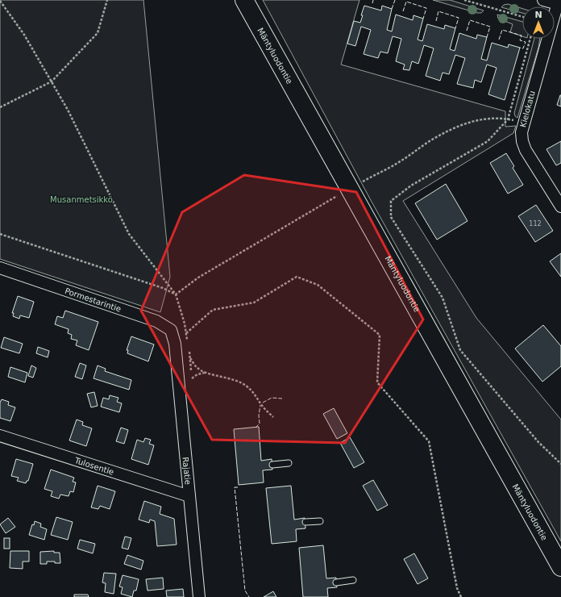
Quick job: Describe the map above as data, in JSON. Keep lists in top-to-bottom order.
{
  "streets": {
    "highway": ["Mäntyluodontie"],
    "street": [
      "Kielokatu",
      "Pormestarintie",
      "Tulosentie",
      "Rajatie"
    ]
  },
  "crossings": [
    ["Pormestarintie", "Rajatie"],
    ["Tulosentie", "Rajatie"]
  ],
  "parks": ["Musanmetsikkö"],
  "house_numbers": ["112"],
  "north": "top"
}
